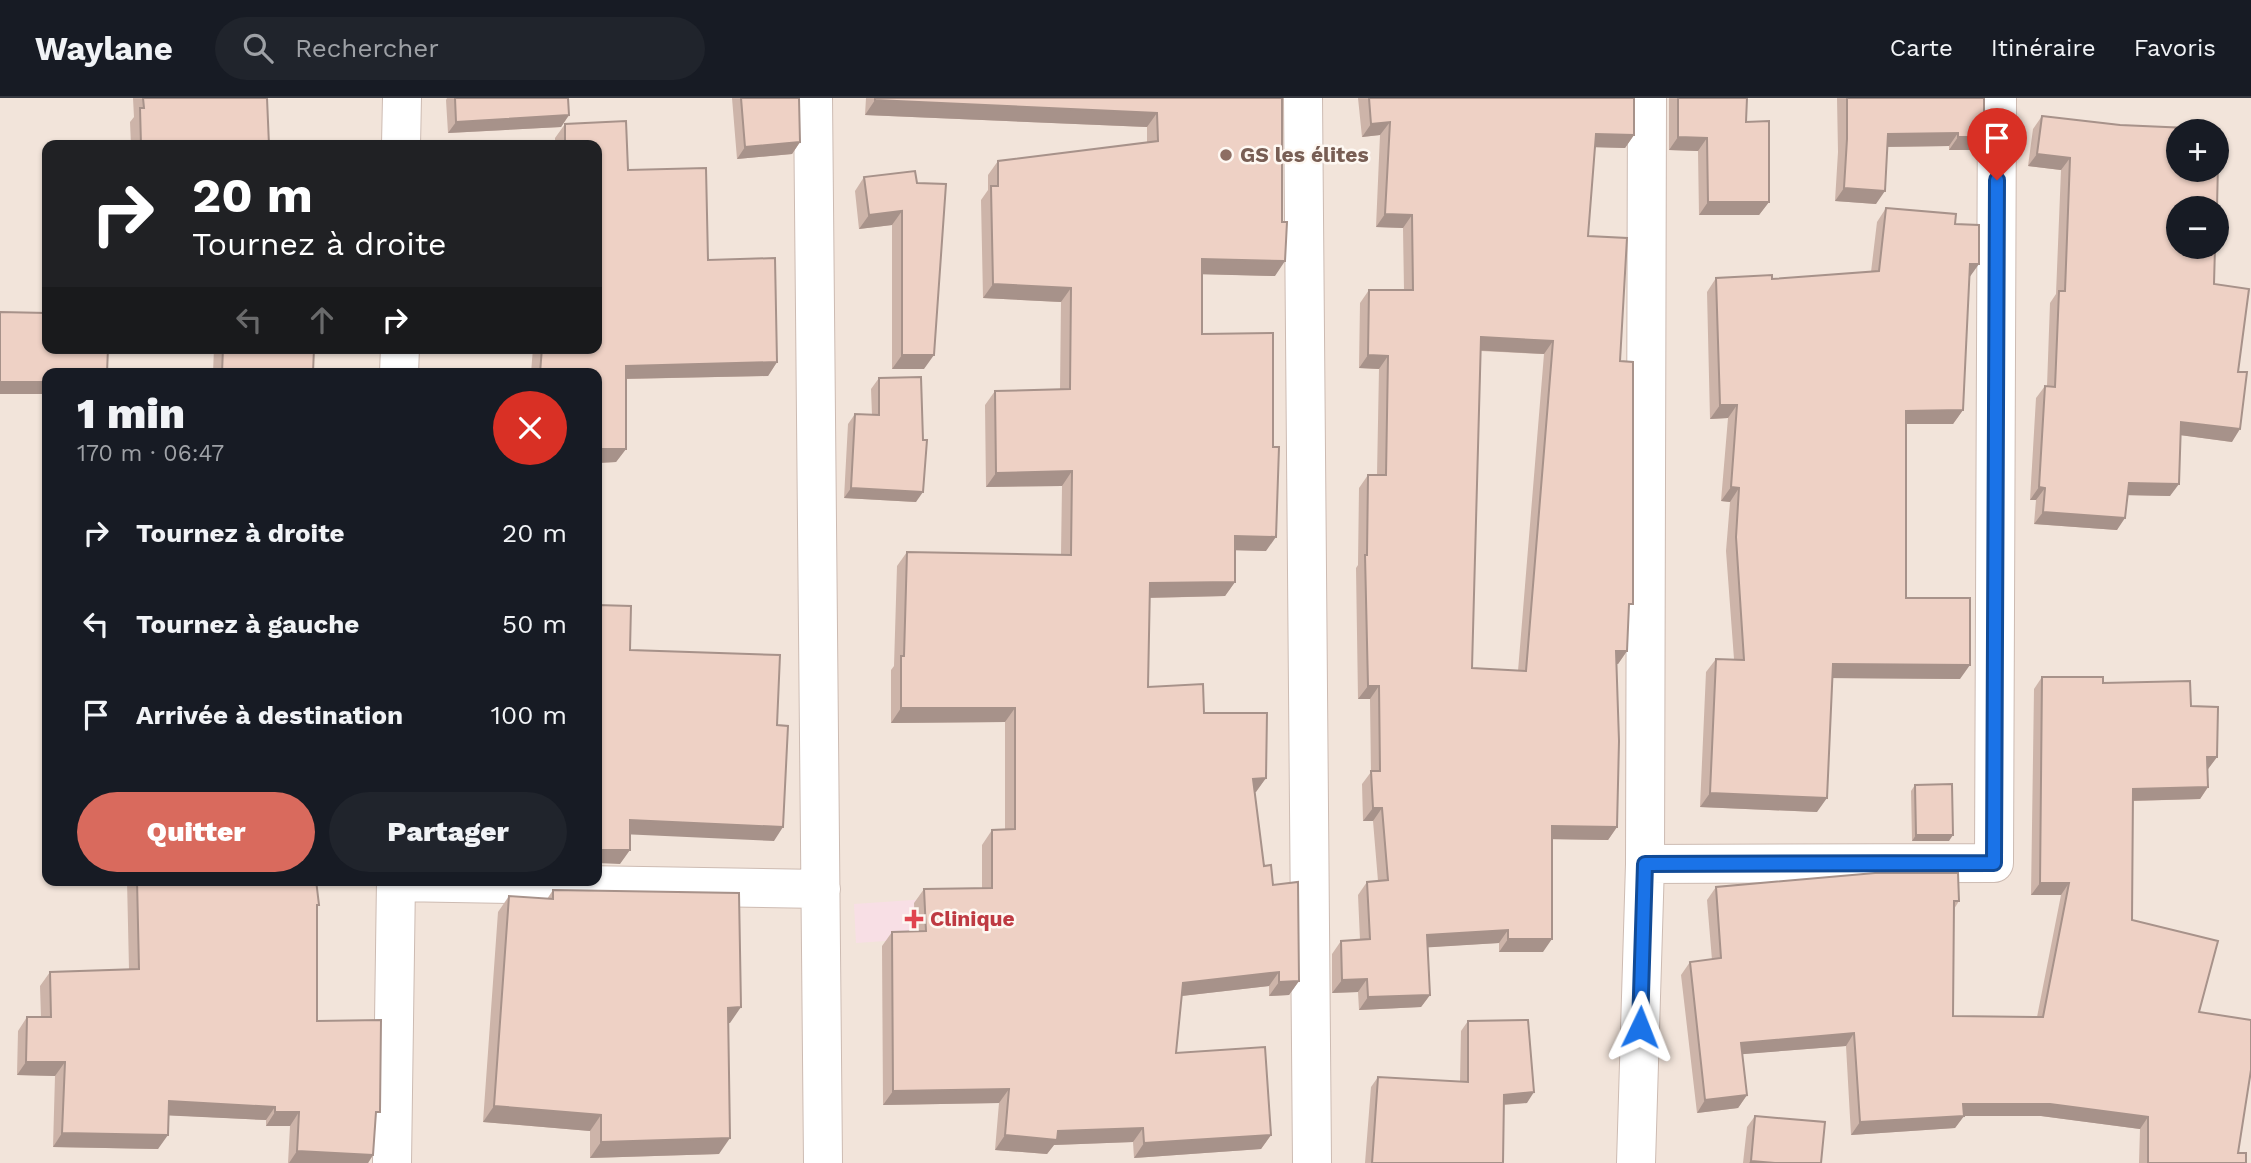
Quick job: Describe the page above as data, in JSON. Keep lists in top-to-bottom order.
{
  "places": {
    "other": ["GS les élites"],
    "health": ["Clinique"]
  },
  "page": {
    "header": "Waylane",
    "search": "Rechercher",
    "nav": ["Carte", "Itinéraire", "Favoris"],
    "map_buttons": ["+", "−"],
    "turn": ["20 m", "Tournez à droite"],
    "heading": ["1 min", "170 m · 06:47"],
    "list": [
      {
        "name": "Tournez à droite",
        "value": "20 m"
      },
      {
        "name": "Tournez à gauche",
        "value": "50 m"
      },
      {
        "name": "Arrivée à destination",
        "value": "100 m"
      }
    ],
    "buttons": ["Quitter", "Partager"]
  }
}
